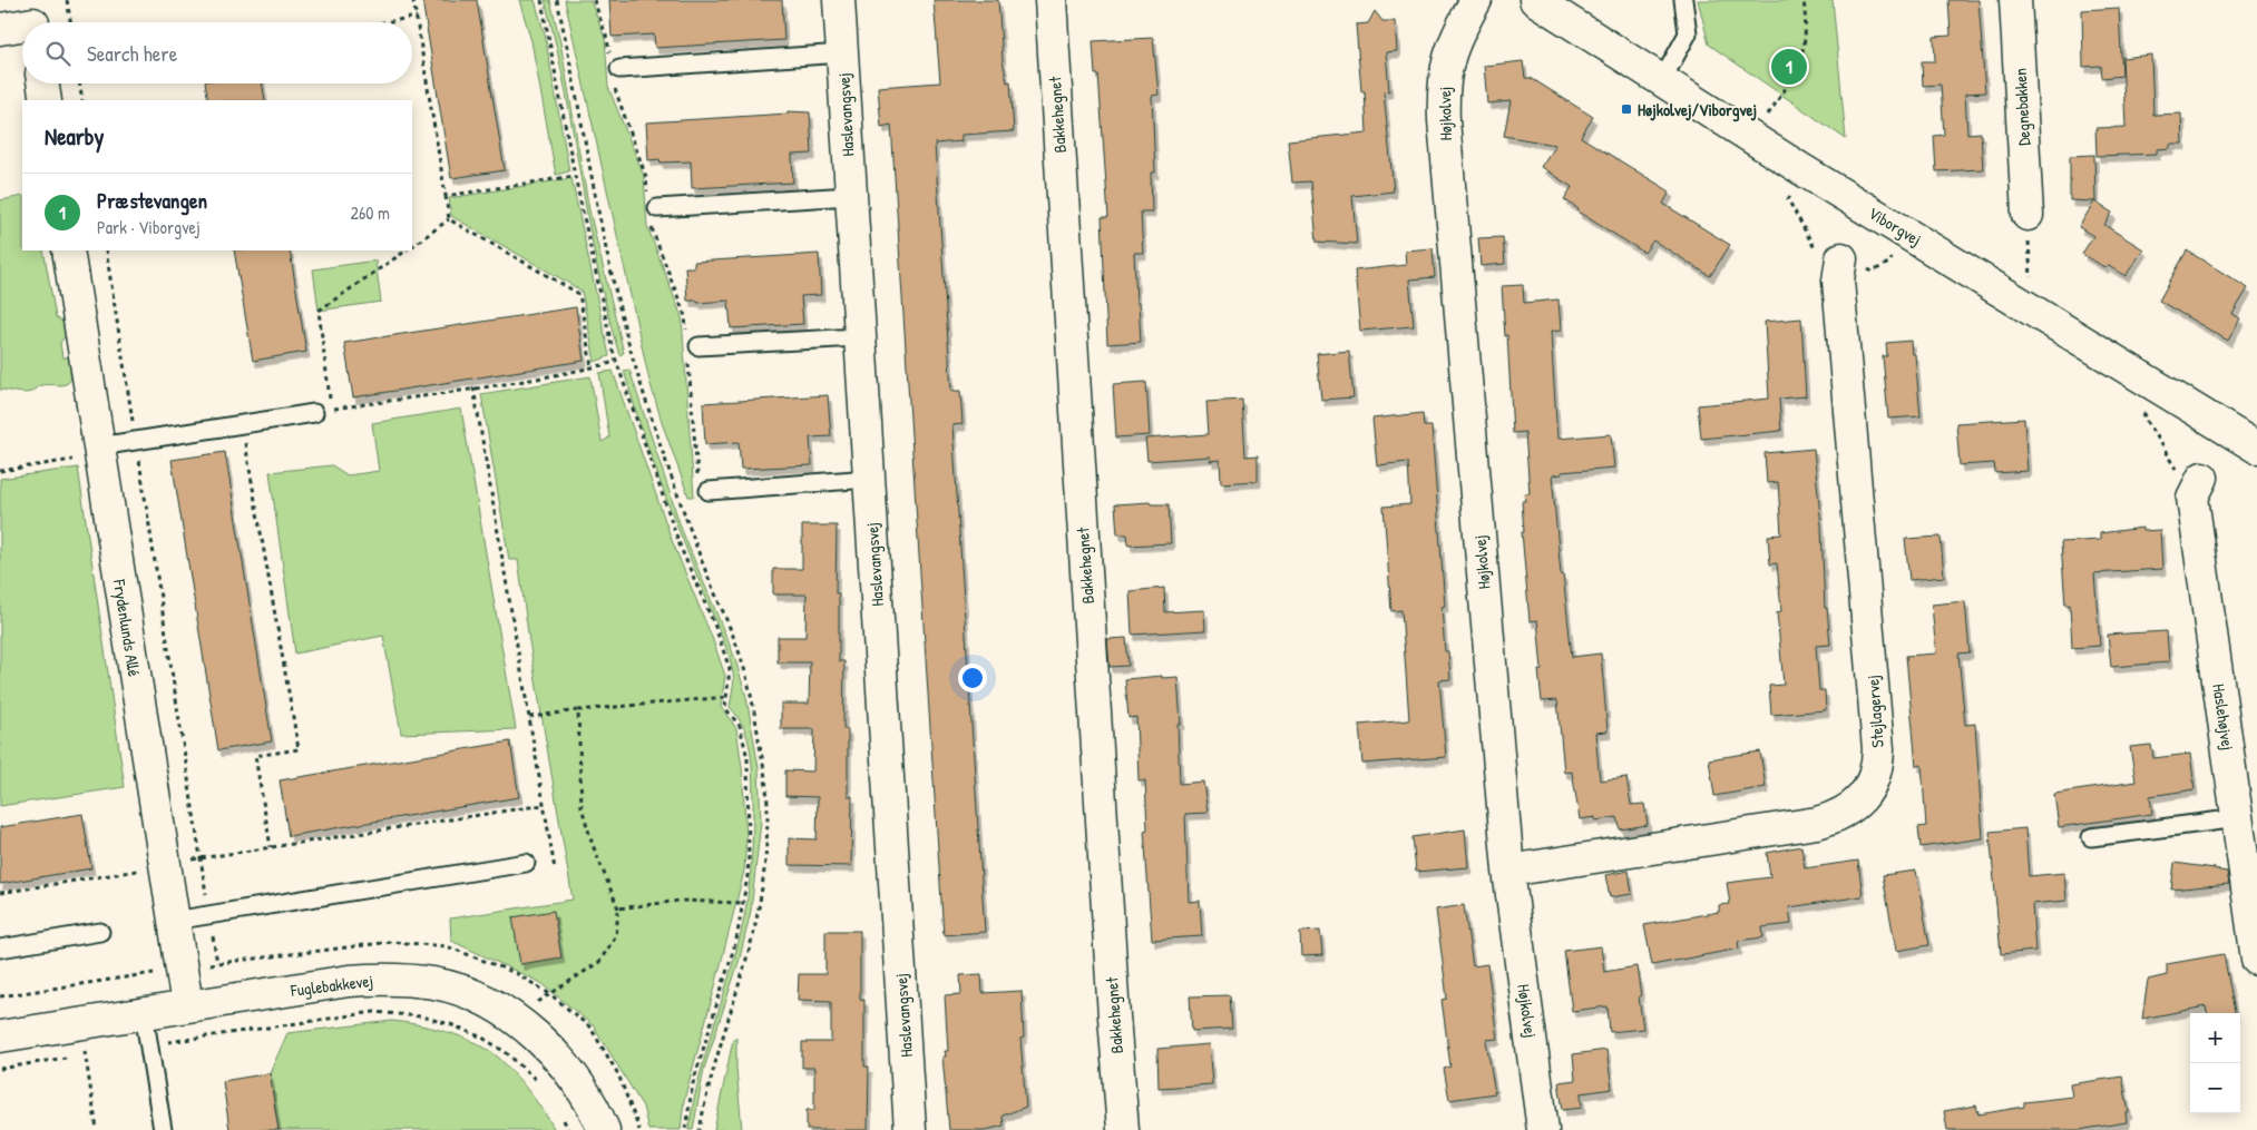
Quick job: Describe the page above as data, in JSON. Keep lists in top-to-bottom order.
{
  "streets": {
    "street": [
      "Degnebakken",
      "Højkolvej",
      "Haslevangsvej",
      "Bakkehegnet",
      "Viborgvej",
      "Frydenlunds Allé",
      "Stejlagervej",
      "Haslehøjvej",
      "Fuglebakkevej"
    ]
  },
  "crossings": [
    ["Højkolvej", "Stejlagervej"],
    ["Frydenlunds Allé", "Fuglebakkevej"]
  ],
  "places": {
    "transit": ["Højkolvej/Viborgvej"]
  },
  "page": {
    "search": "Search here",
    "pins": "1",
    "heading": "Nearby",
    "list": [
      {
        "mark": "1",
        "name": "Præstevangen",
        "note": "Park · Viborgvej",
        "value": "260 m"
      }
    ],
    "map_buttons": ["+", "−"]
  }
}
